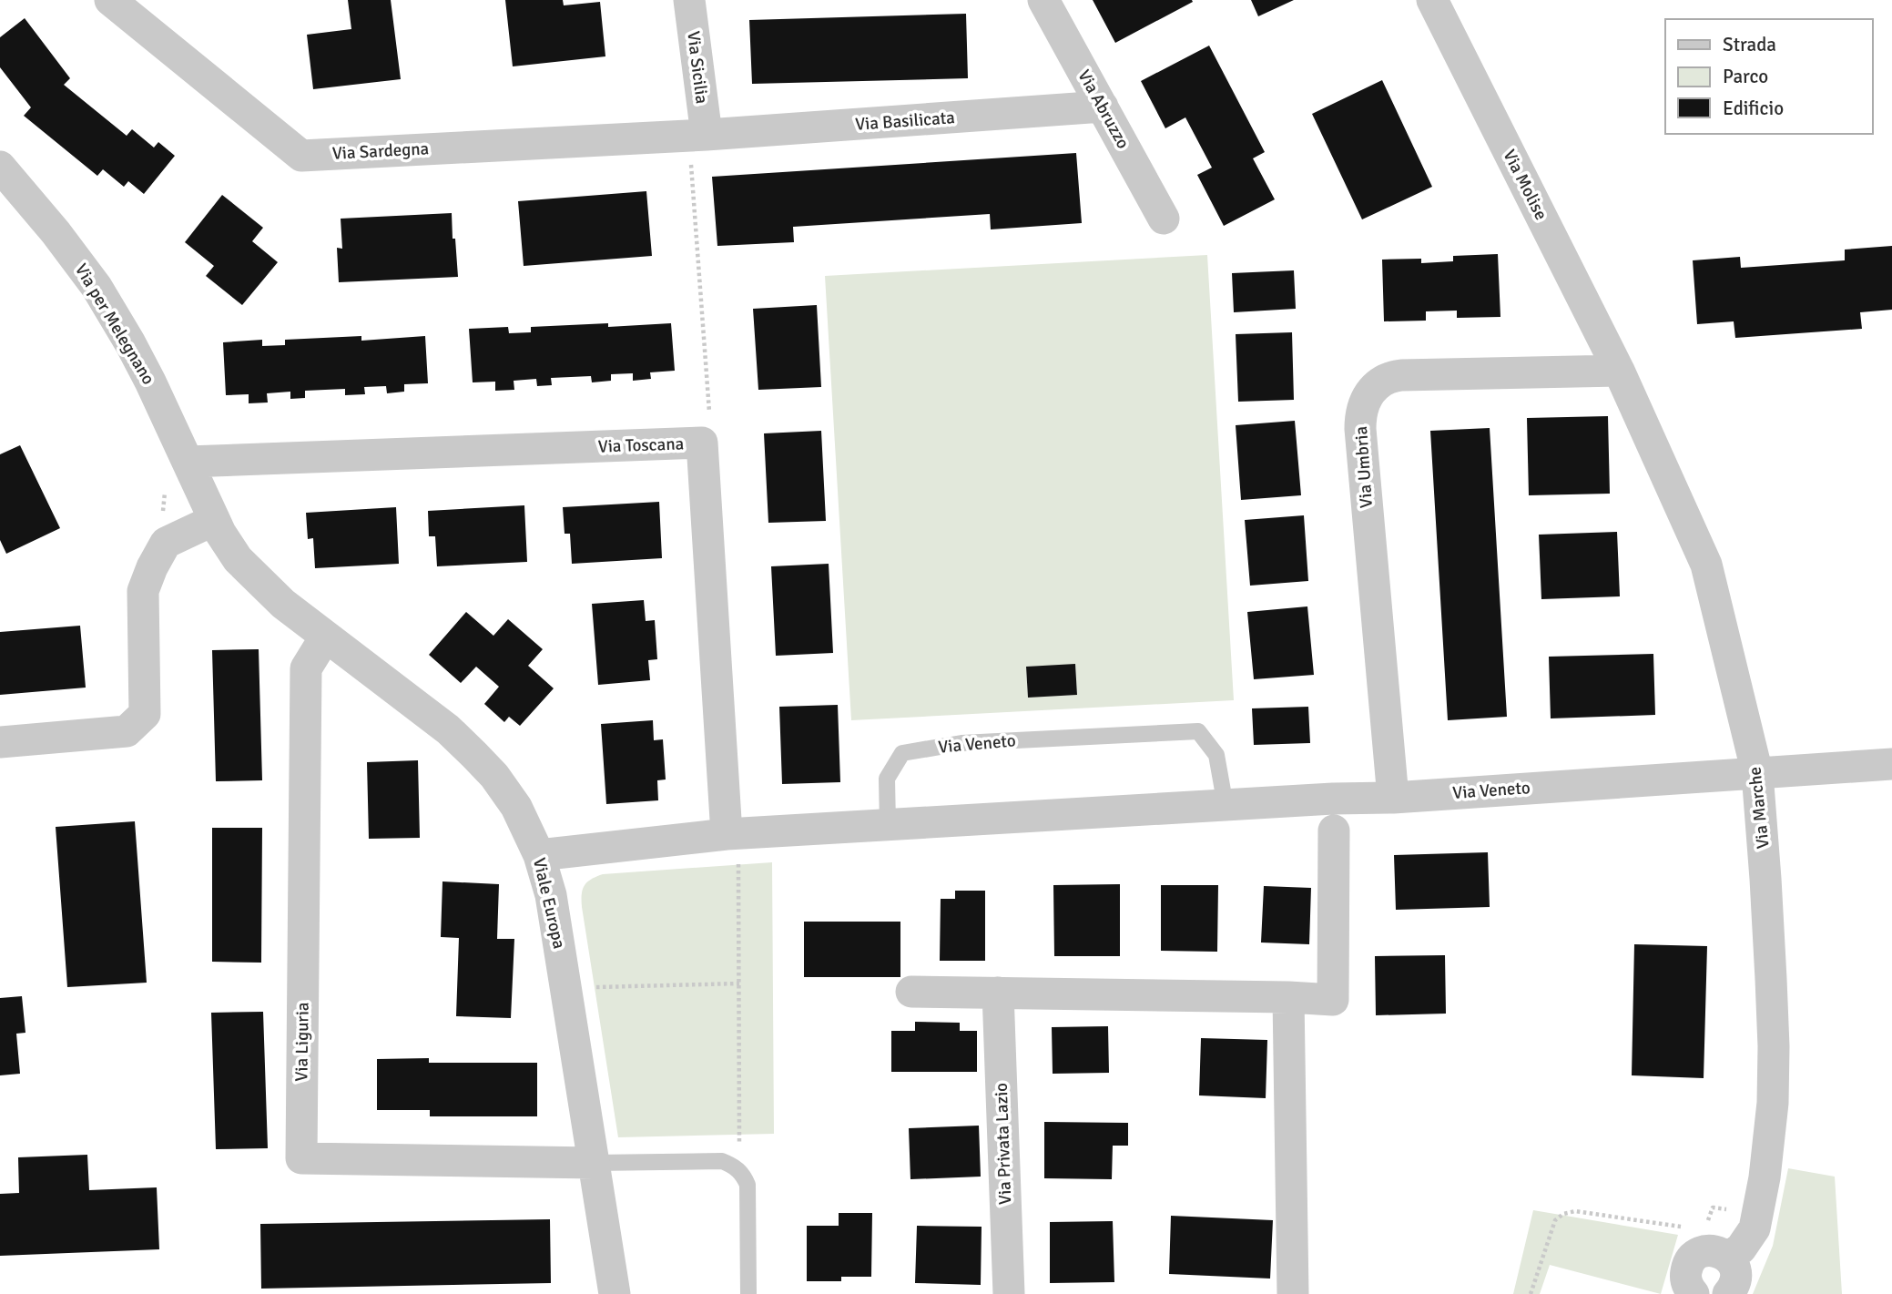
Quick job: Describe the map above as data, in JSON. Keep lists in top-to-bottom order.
{
  "streets": {
    "street": [
      "Via Sicilia",
      "Via Abruzzo",
      "Via Basilicata",
      "Via Sardegna",
      "Via Molise",
      "Via per Melegnano",
      "Via Toscana",
      "Via Umbria",
      "Via Veneto",
      "Via Marche",
      "Viale Europa",
      "Via Liguria",
      "Via Privata Lazio"
    ]
  },
  "crossings": [
    ["Via Sicilia", "Via Basilicata"],
    ["Via Sicilia", "Via Sardegna"],
    ["Via Abruzzo", "Via Basilicata"],
    ["Via Basilicata", "Via Sardegna"],
    ["Via Molise", "Via Umbria"],
    ["Via Molise", "Via Marche"],
    ["Via per Melegnano", "Via Toscana"],
    ["Via per Melegnano", "Viale Europa"],
    ["Via Toscana", "Via Veneto"],
    ["Via Toscana", "Viale Europa"],
    ["Via Umbria", "Via Veneto"],
    ["Via Umbria", "Via Marche"],
    ["Via Veneto", "Via Marche"],
    ["Via Veneto", "Viale Europa"],
    ["Viale Europa", "Via Liguria"]
  ],
  "legend": ["Strada", "Parco", "Edificio"]
}
